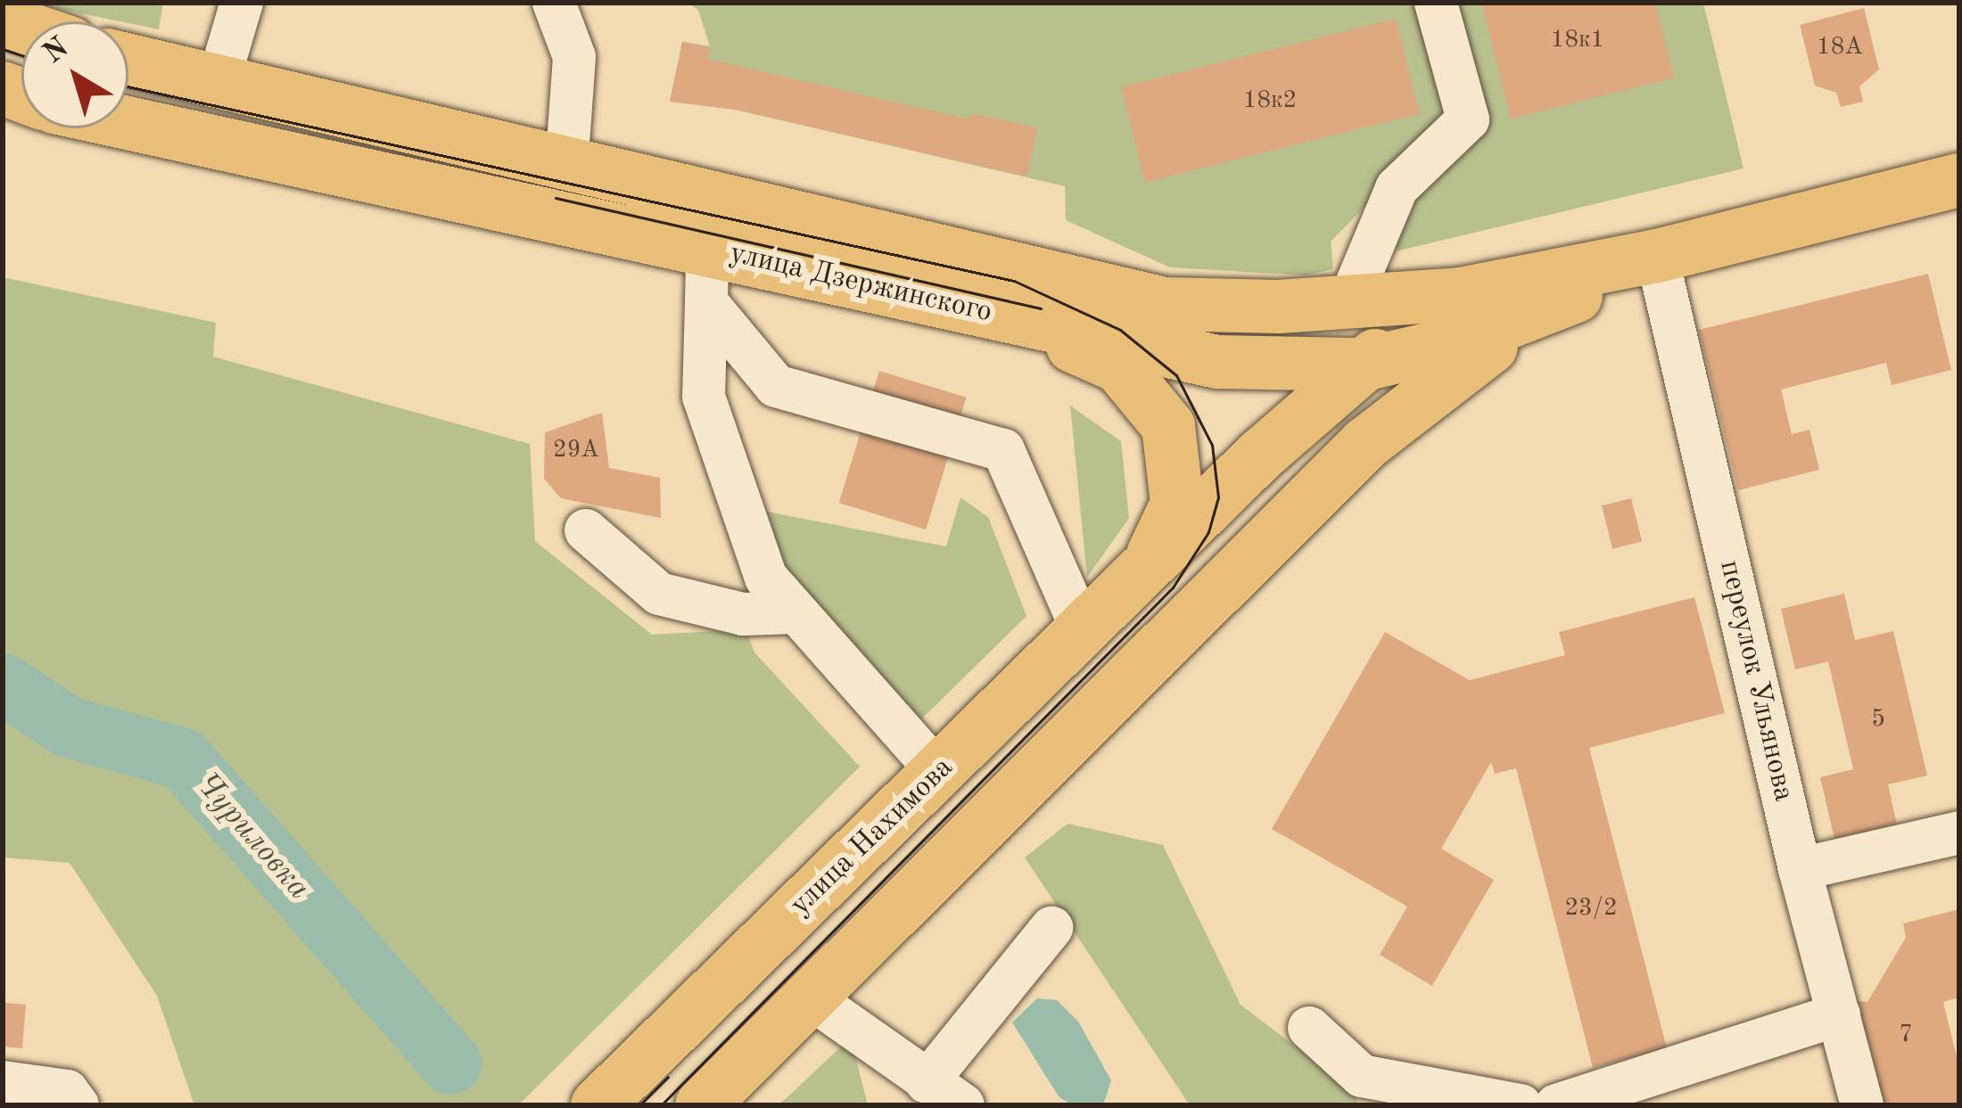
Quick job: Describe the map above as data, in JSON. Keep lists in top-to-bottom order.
{
  "streets": {
    "main road": ["улица Дзержинского", "улица Нахимова"],
    "street": ["переулок Ульянова"]
  },
  "crossings": [
    ["улица Дзержинского", "переулок Ульянова"],
    ["улица Дзержинского", "улица Нахимова"]
  ],
  "water": ["Чуриловка"],
  "house_numbers": [
    "18к1",
    "18А",
    "18к2",
    "29А",
    "5",
    "23/2",
    "7"
  ],
  "north": "top left"
}
